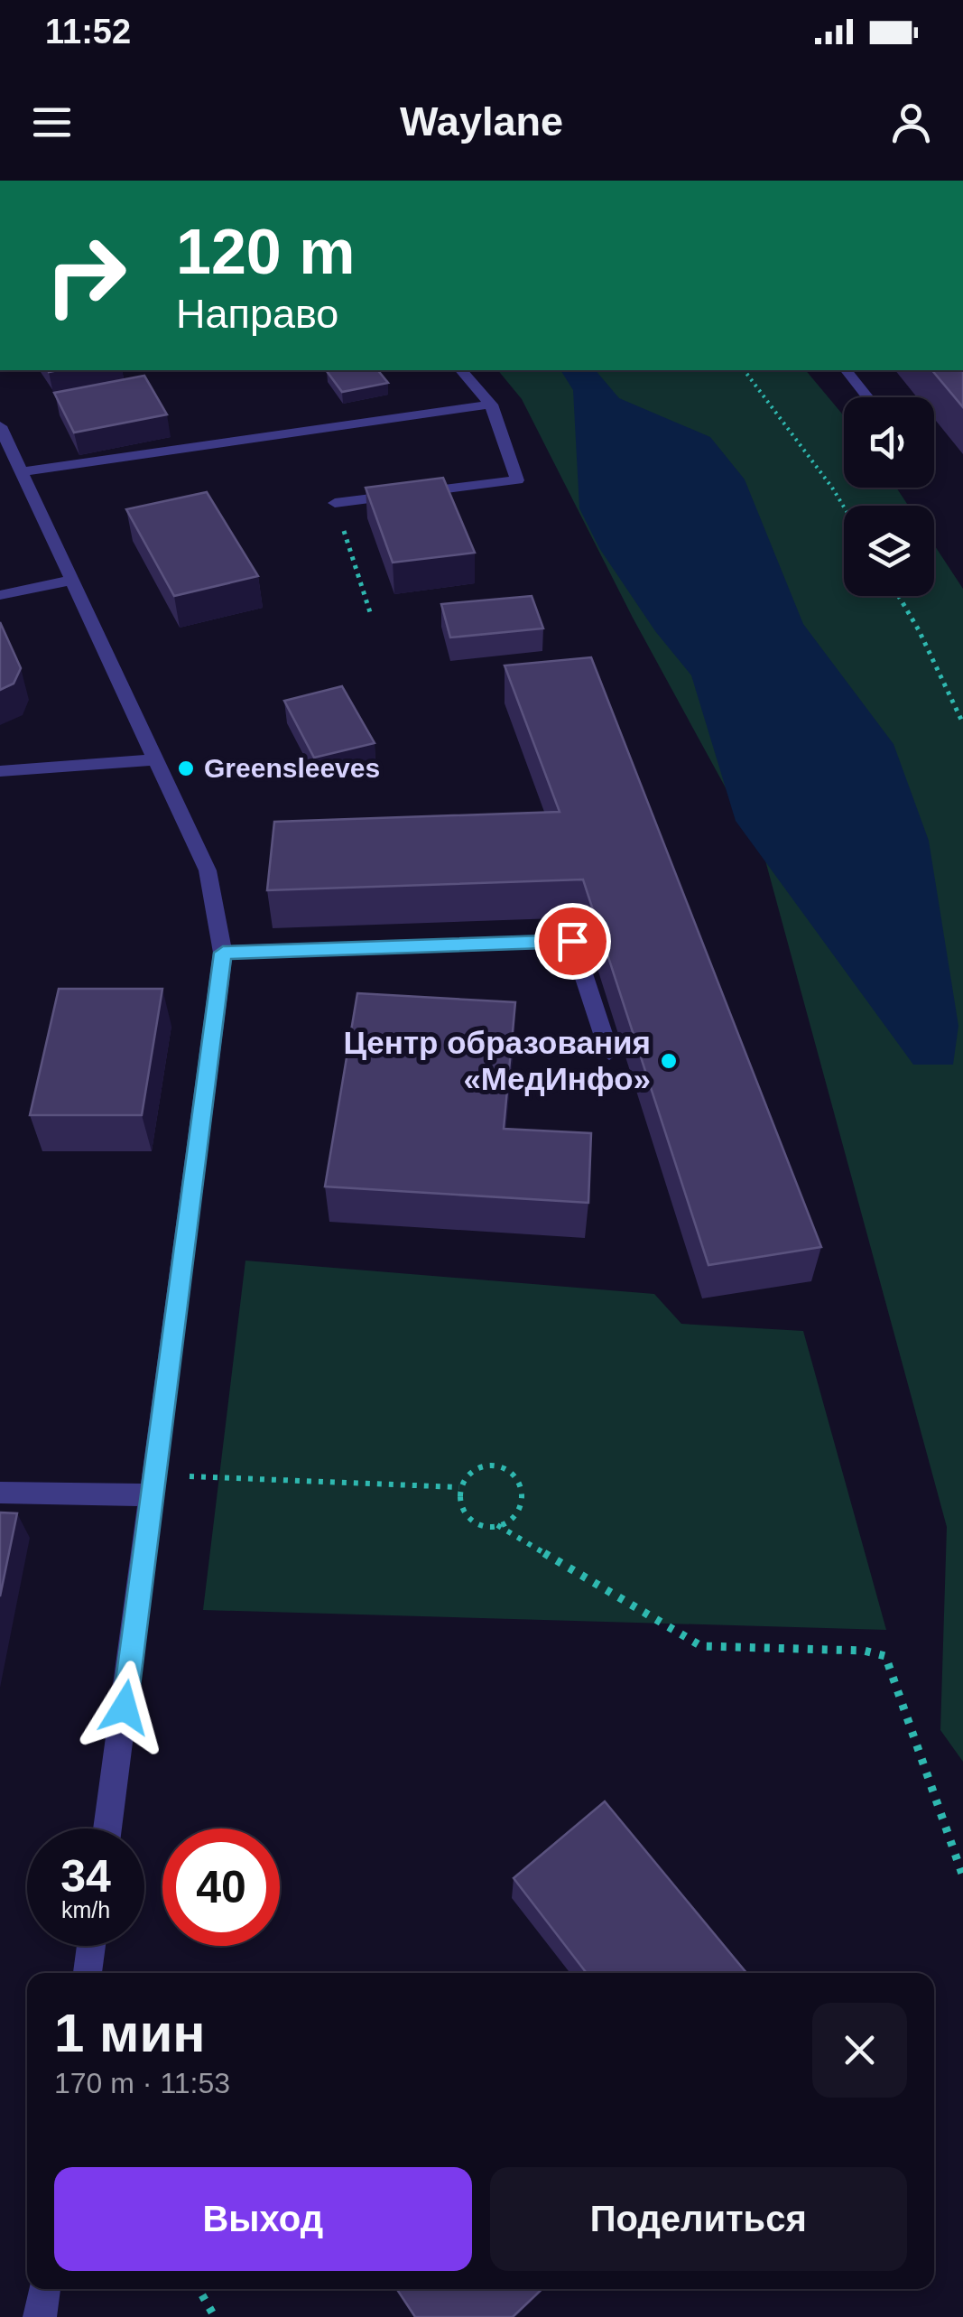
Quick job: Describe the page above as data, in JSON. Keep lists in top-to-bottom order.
{
  "places": ["Greensleeves", "Центр образования «МедИнфо»"],
  "page": {
    "status": "11:52",
    "header": "Waylane",
    "turn": ["120 m", "Направо"],
    "speed": "34 km/h",
    "limit": "40",
    "heading": ["1 мин", "170 m · 11:53"],
    "buttons": ["Выход", "Поделиться"]
  }
}
